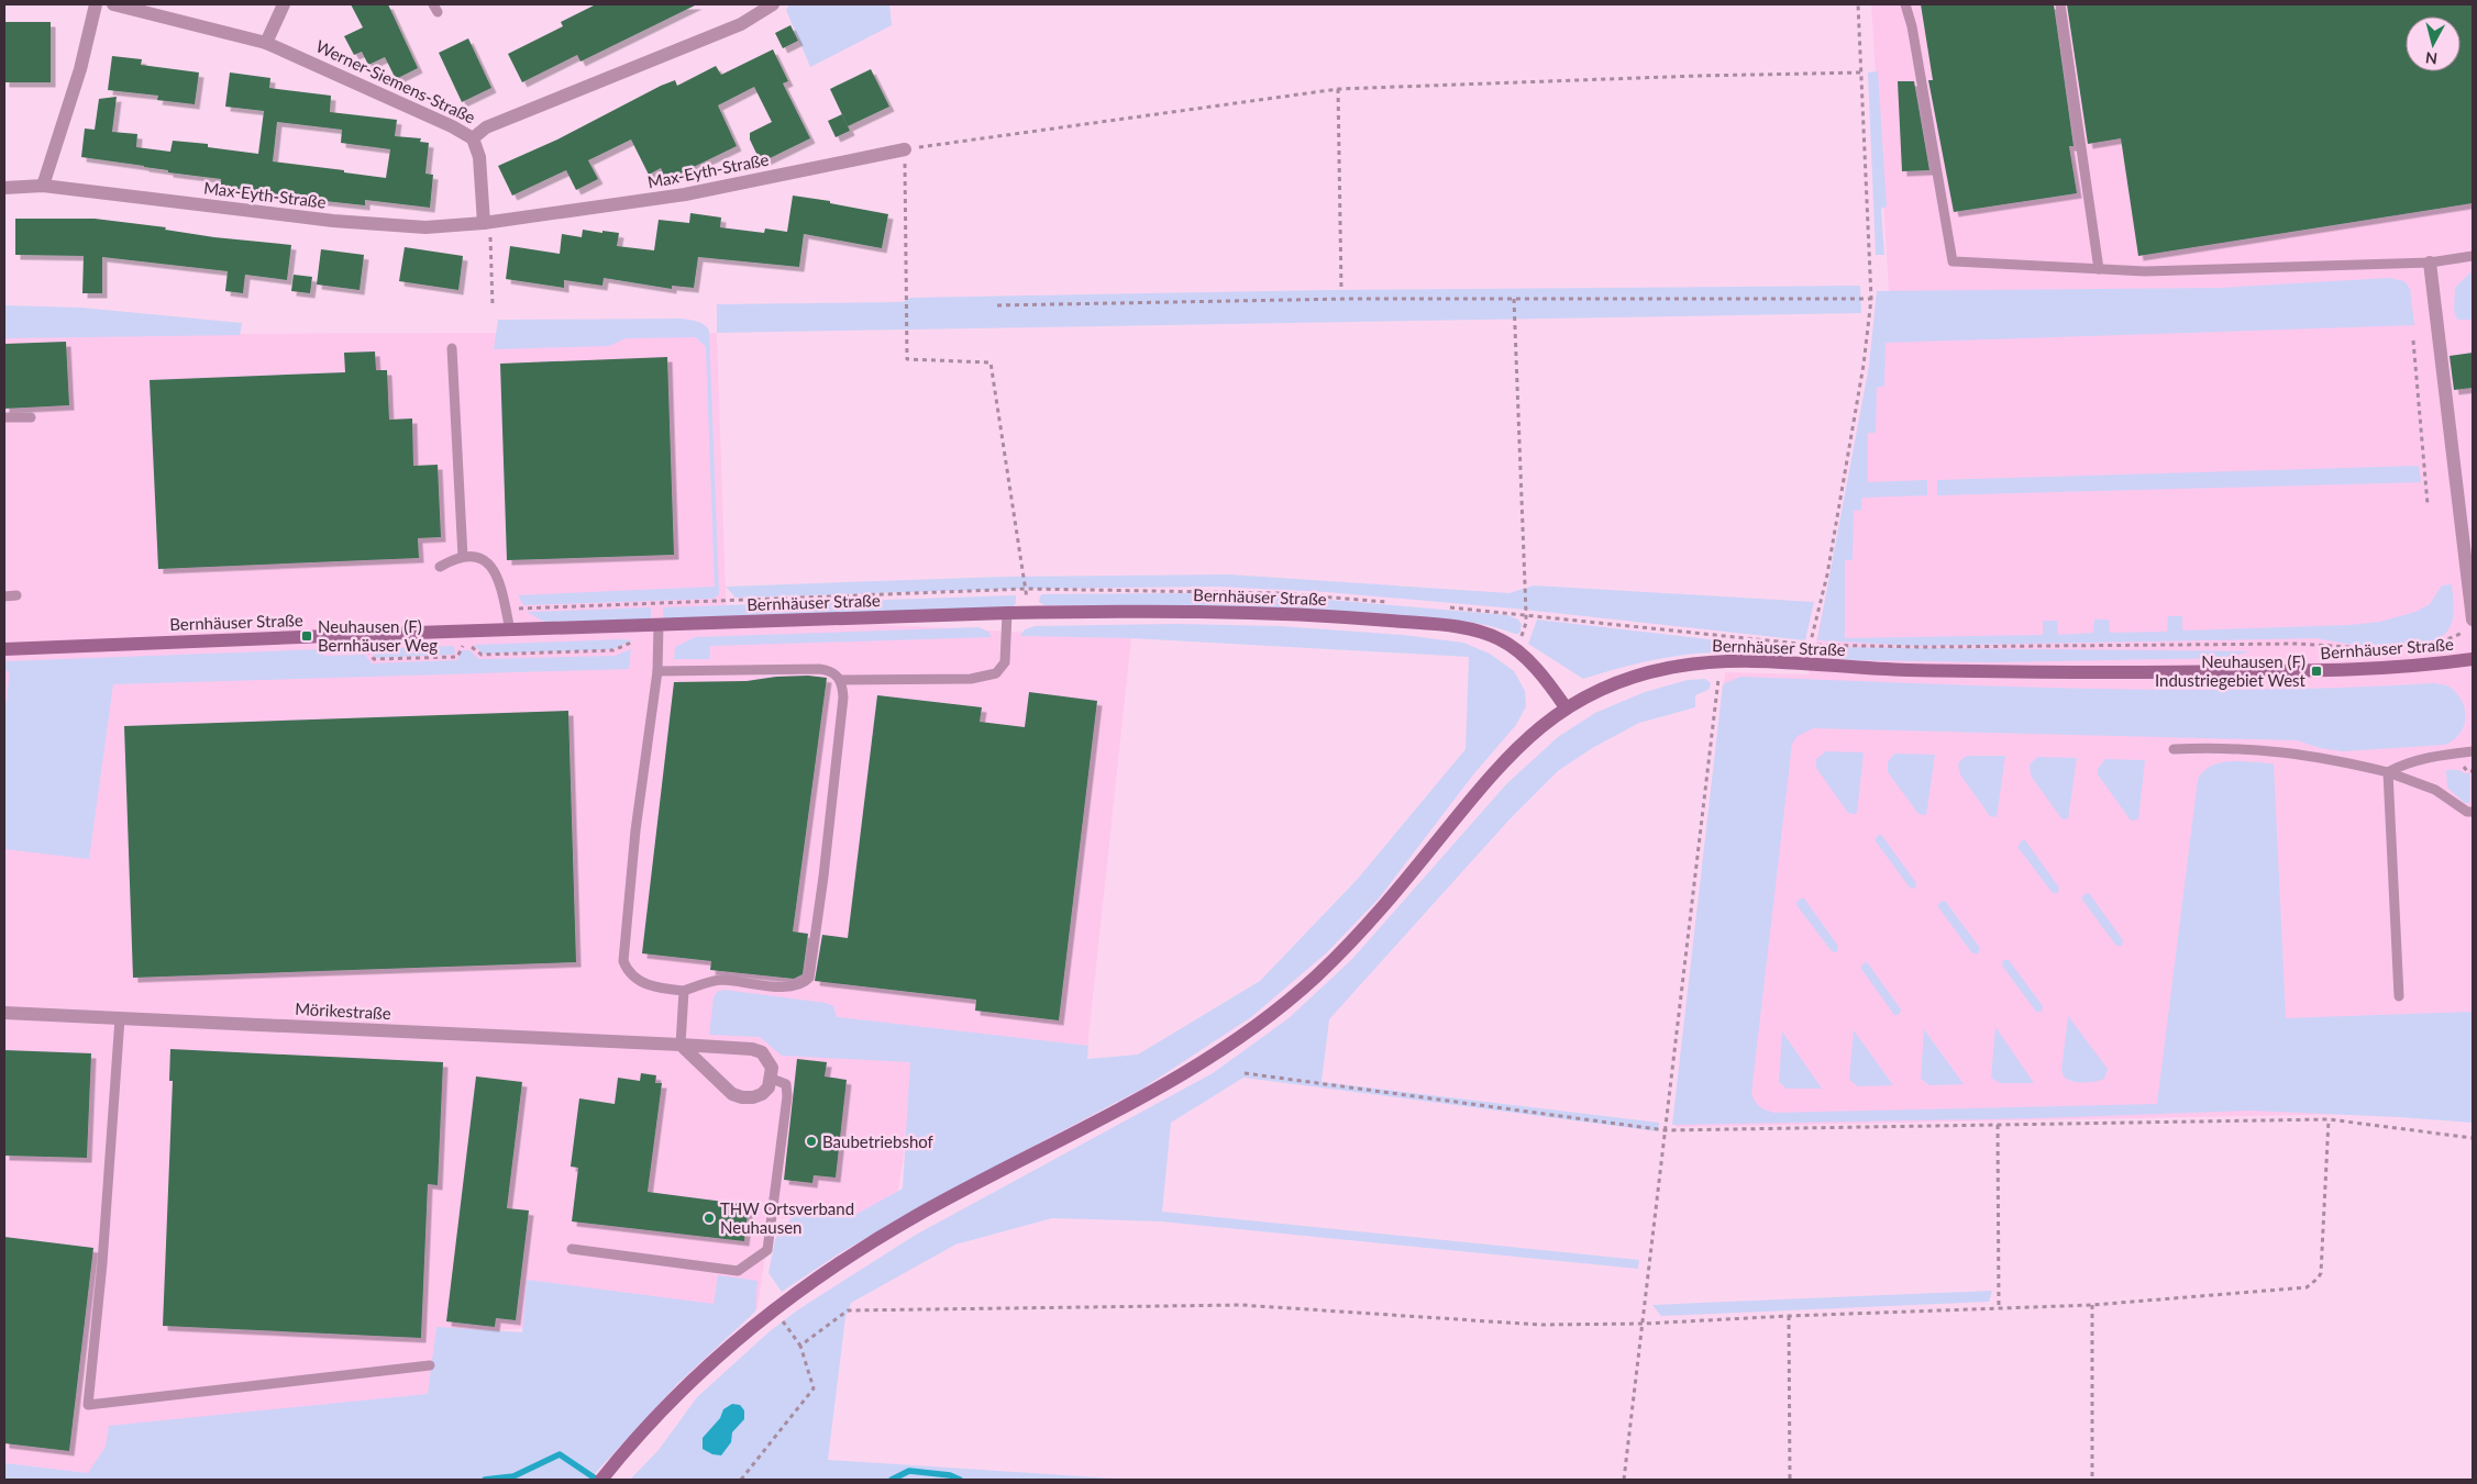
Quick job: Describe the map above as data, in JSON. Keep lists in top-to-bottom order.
{
  "streets": {
    "main road": ["Bernhäuser Straße"],
    "street": ["Werner-Siemens-Straße", "Max-Eyth-Straße", "Mörikestraße"]
  },
  "places": {
    "transit": ["Neuhausen (F) Bernhäuser Weg", "Neuhausen (F) Industriegebiet West"],
    "other": ["Baubetriebshof", "THW Ortsverband Neuhausen"]
  },
  "north": "bottom"
}
